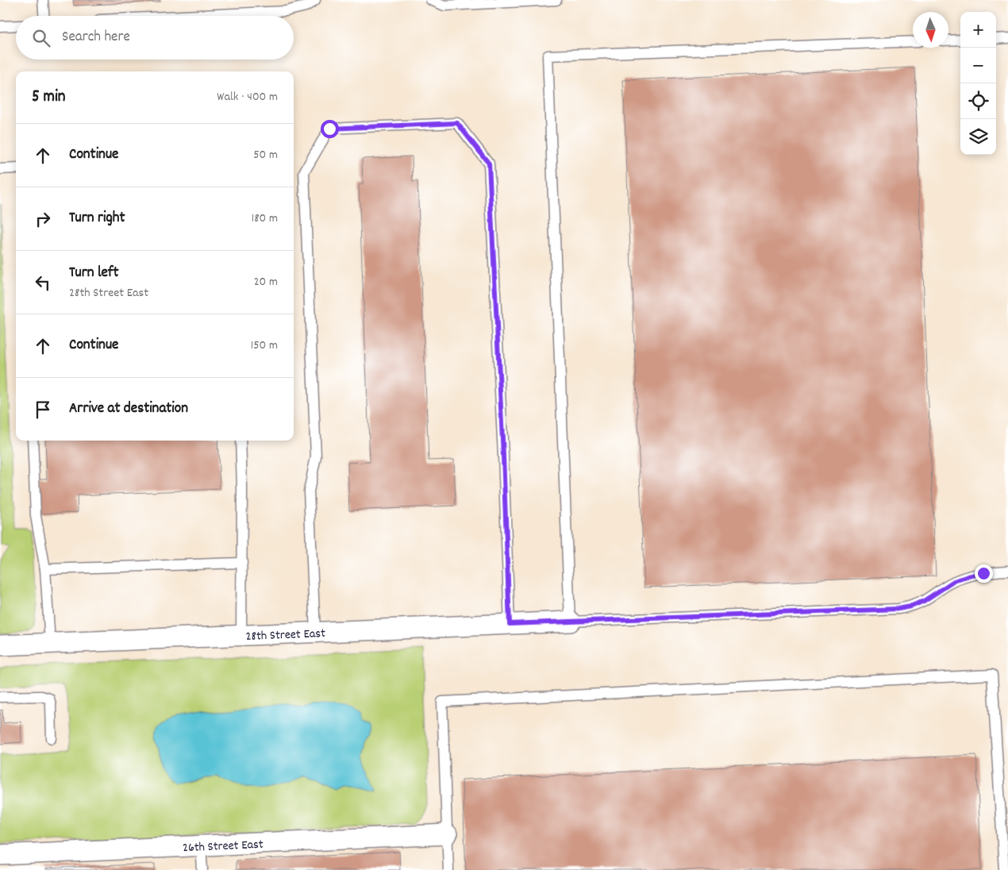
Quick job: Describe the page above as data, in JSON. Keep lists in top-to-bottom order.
{
  "streets": {
    "street": ["28th Street East", "26th Street East"]
  },
  "north": "bottom",
  "page": {
    "map_buttons": ["+", "−"],
    "search": "Search here",
    "heading": ["5 min", "Walk · 400 m"],
    "list": [
      ["Continue", "50 m"],
      ["Turn right", "180 m"],
      ["Turn left", "28th Street East", "20 m"],
      ["Continue", "150 m"],
      "Arrive at destination"
    ]
  }
}
